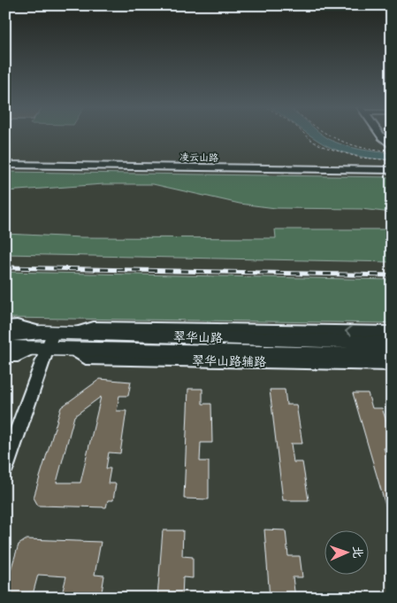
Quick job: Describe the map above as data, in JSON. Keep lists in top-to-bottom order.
{
  "streets": {
    "main road": ["翠华山路"],
    "street": ["凌云山路", "翠华山路辅路"]
  },
  "crossings": [
    ["翠华山路", "翠华山路辅路"]
  ],
  "north": "right"
}
